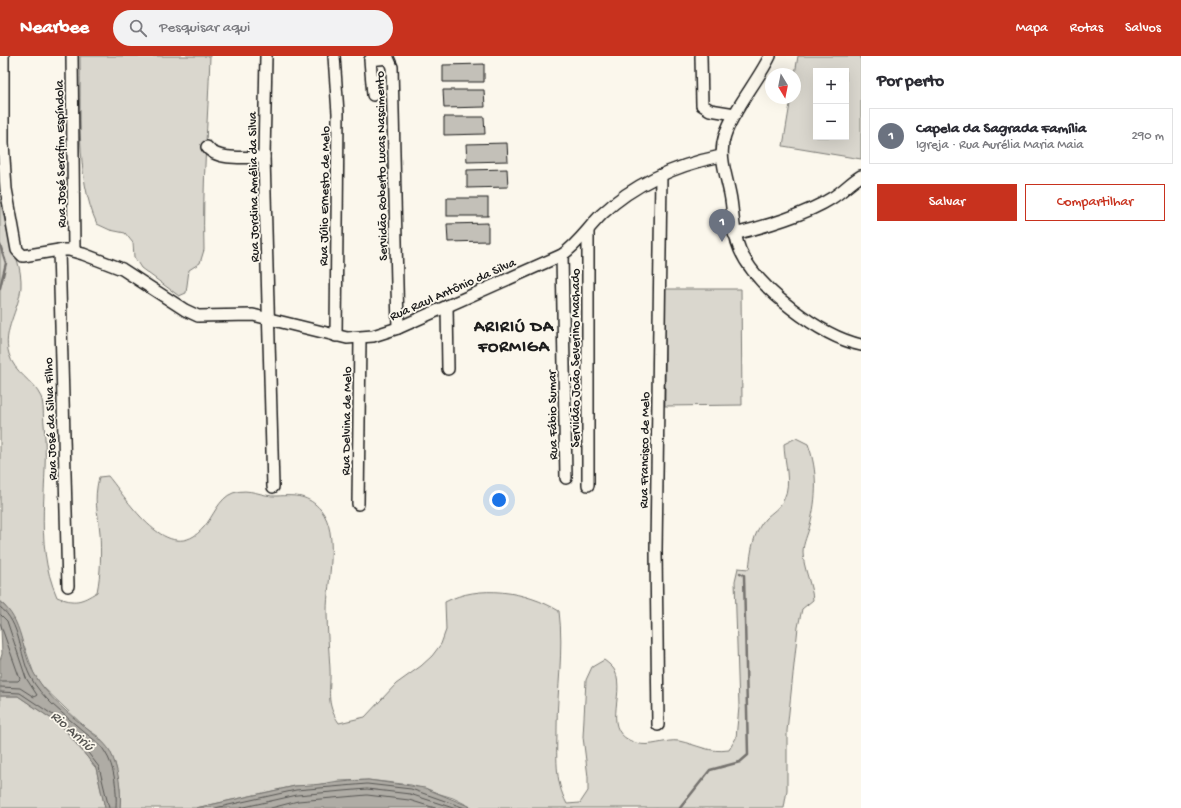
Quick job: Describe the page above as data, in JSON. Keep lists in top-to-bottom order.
{
  "streets": {
    "street": [
      "Rua José Serafim Espíndola",
      "Servidão Roberto Lucas Nascimento",
      "Rua Jordina Amélia da Silva",
      "Rua Júlio Ernesto de Melo",
      "Rua Raul Antônio da Silva",
      "Servidão João Severino Machado",
      "Rua Fábio Sumar",
      "Rua José da Silva Filho",
      "Rua Delvina de Melo",
      "Rua Francisco de Melo"
    ]
  },
  "crossings": [
    ["Rua José Serafim Espíndola", "Rua Raul Antônio da Silva"],
    ["Servidão Roberto Lucas Nascimento", "Rua Raul Antônio da Silva"],
    ["Rua Jordina Amélia da Silva", "Rua Raul Antônio da Silva"],
    ["Rua Júlio Ernesto de Melo", "Rua Raul Antônio da Silva"],
    ["Rua Raul Antônio da Silva", "Servidão João Severino Machado"],
    ["Rua Raul Antônio da Silva", "Rua Fábio Sumar"],
    ["Rua Raul Antônio da Silva", "Rua José da Silva Filho"],
    ["Rua Raul Antônio da Silva", "Rua Delvina de Melo"],
    ["Rua Raul Antônio da Silva", "Rua Francisco de Melo"]
  ],
  "districts": ["ARIRIÚ DA FORMIGA"],
  "water": ["Rio Aririú"],
  "north": "bottom",
  "page": {
    "header": "Nearbee",
    "search": "Pesquisar aqui",
    "nav": ["Mapa", "Rotas", "Salvos"],
    "heading": "Por perto",
    "map_buttons": ["+", "−"],
    "list": [
      {
        "mark": "1",
        "name": "Capela da Sagrada Família",
        "note": "Igreja · Rua Aurélia Maria Maia",
        "value": "290 m"
      }
    ],
    "buttons": ["Salvar", "Compartilhar"],
    "pins": "1"
  }
}
